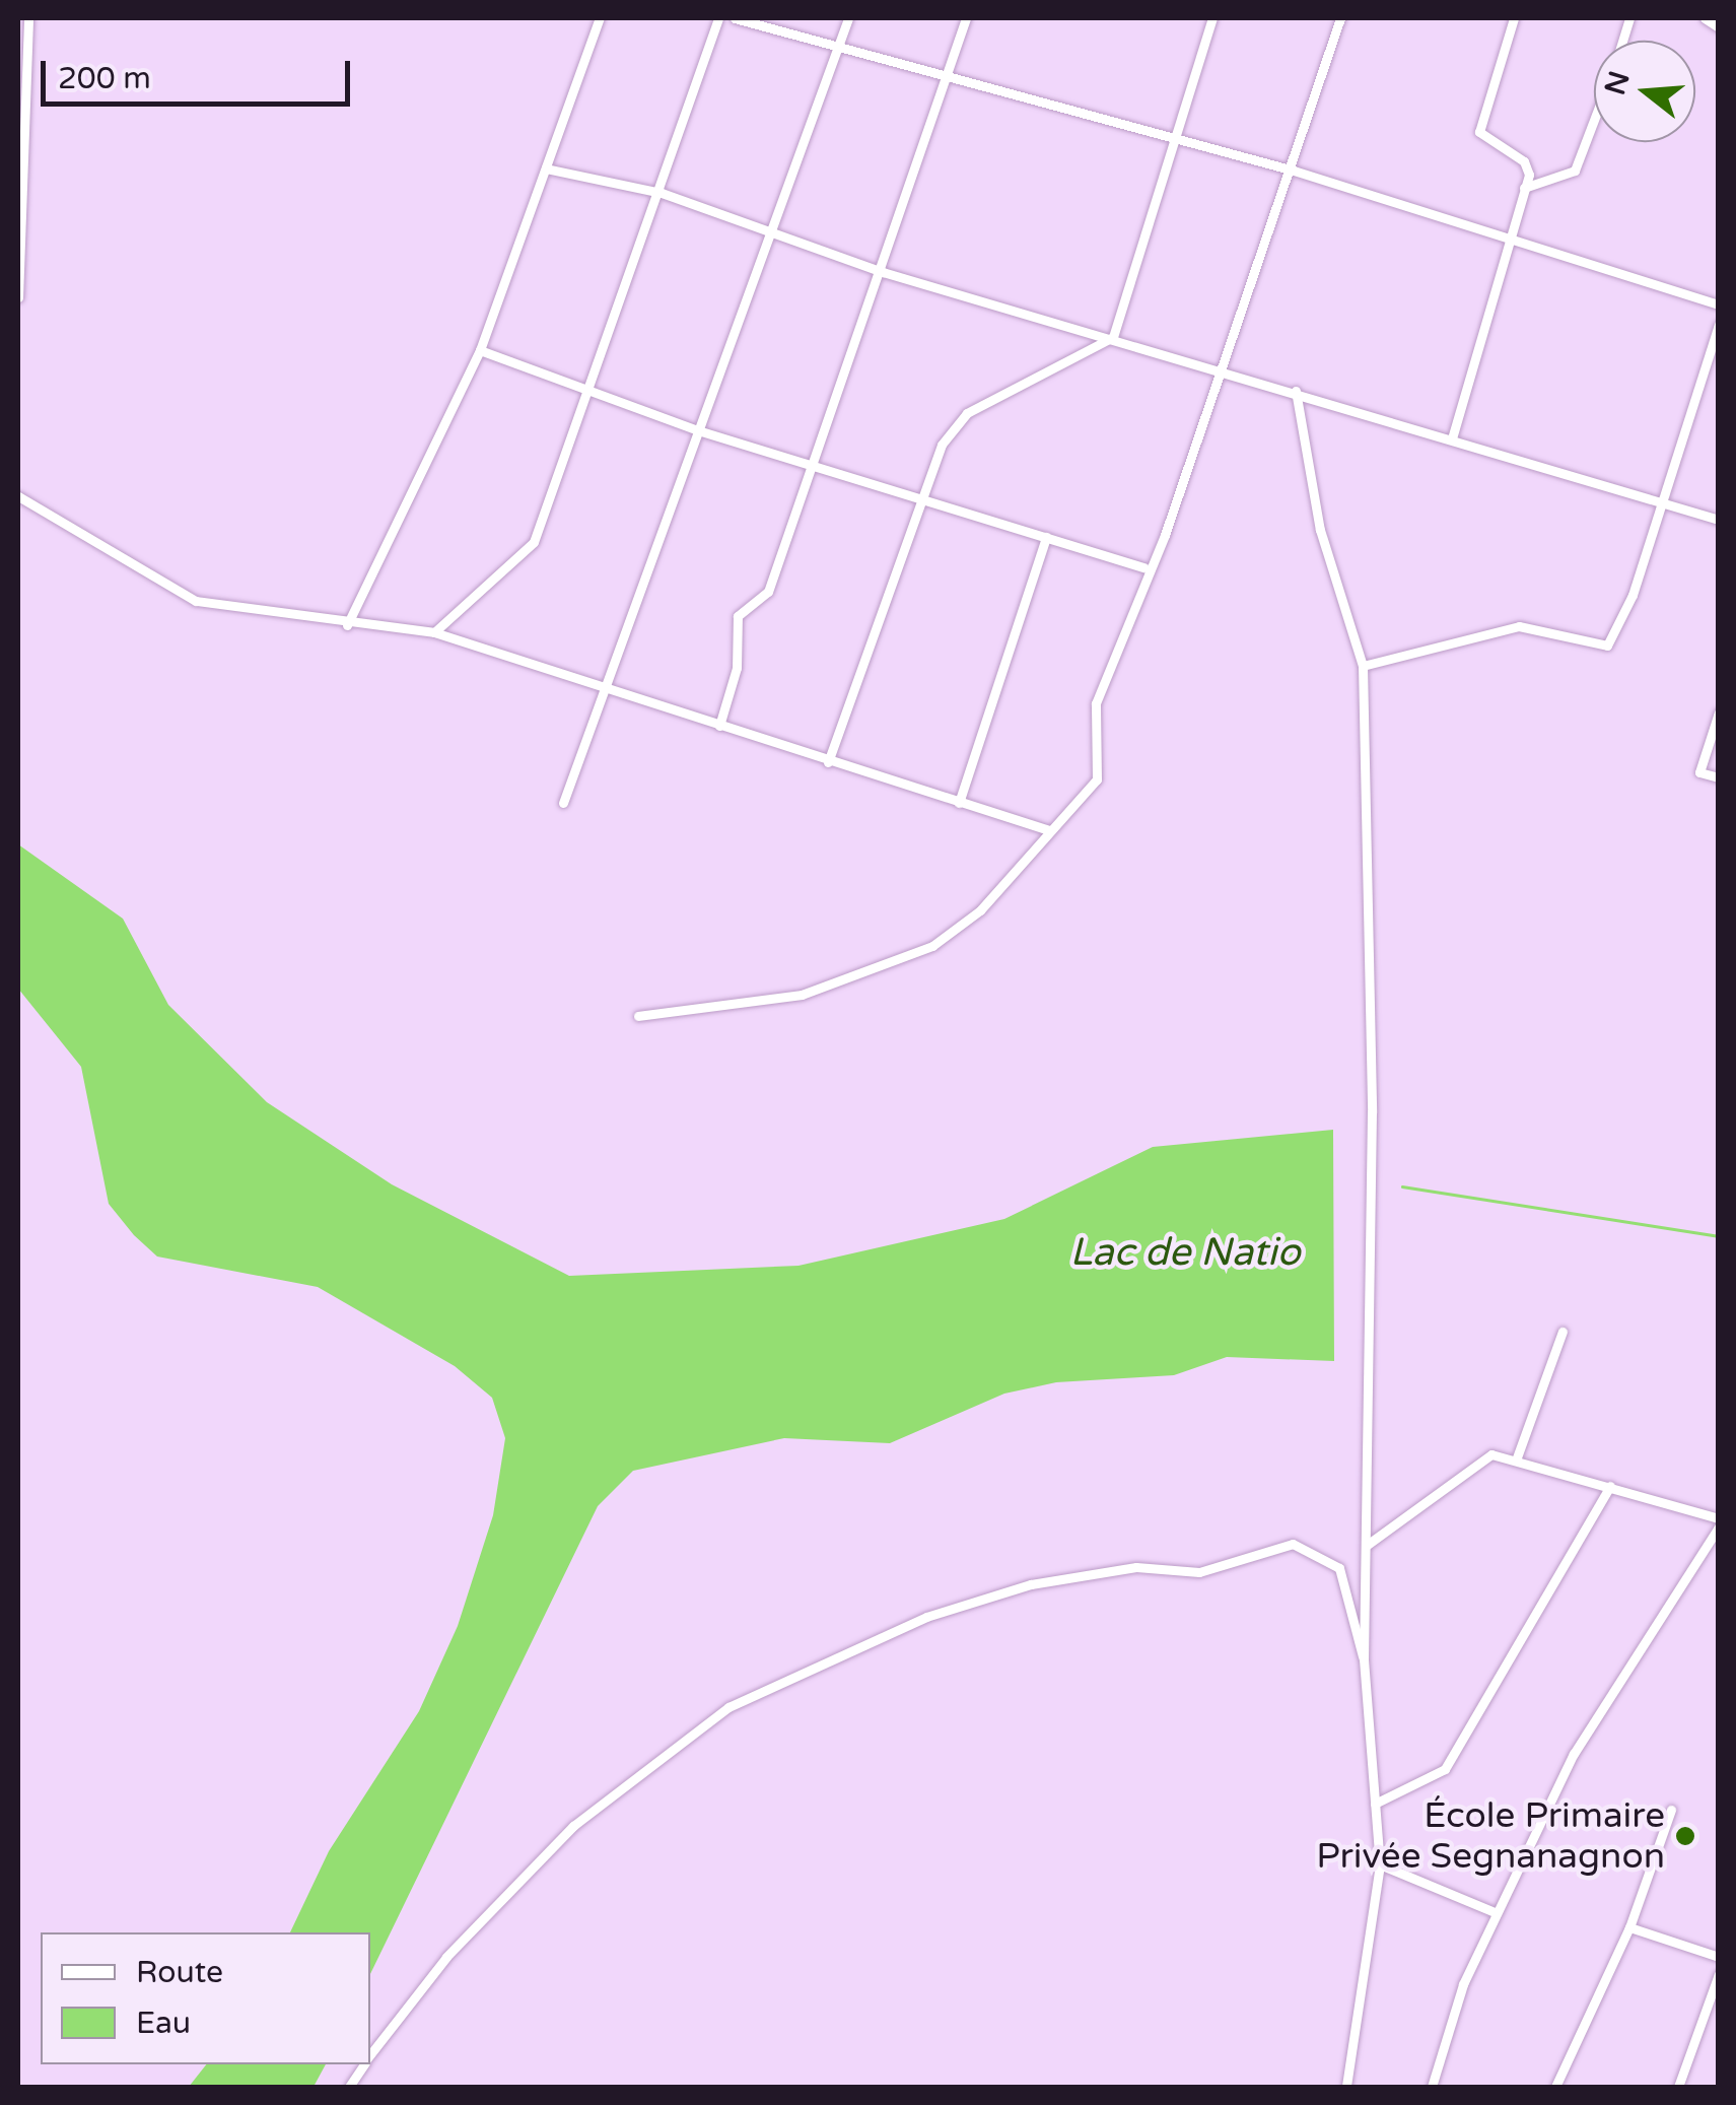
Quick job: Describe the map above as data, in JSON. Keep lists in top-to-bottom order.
{
  "water": ["Lac de Natio"],
  "places": ["École Primaire Privée Segnanagnon"],
  "legend": ["Route", "Eau"],
  "scale_bar": "200 m",
  "north": "left"
}
